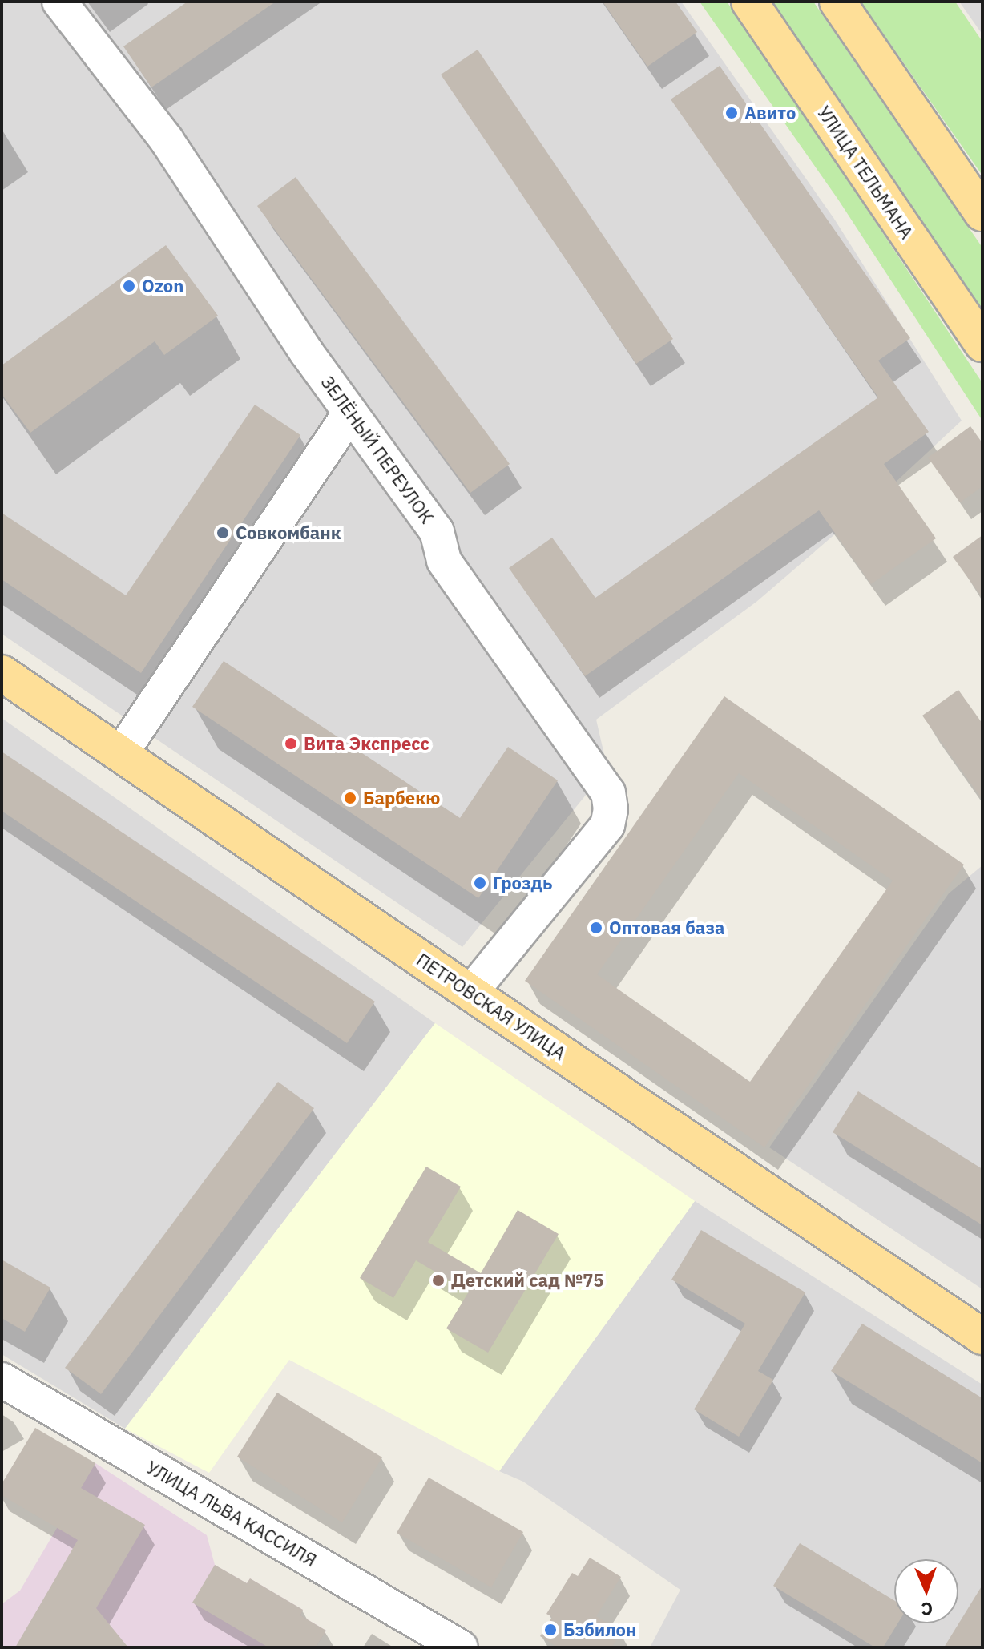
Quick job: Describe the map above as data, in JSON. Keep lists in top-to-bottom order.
{
  "streets": {
    "main road": ["УЛИЦА ТЕЛЬМАНА", "ПЕТРОВСКАЯ УЛИЦА"],
    "street": ["ЗЕЛЁНЫЙ ПЕРЕУЛОК", "УЛИЦА ЛЬВА КАССИЛЯ"]
  },
  "crossings": [
    ["ЗЕЛЁНЫЙ ПЕРЕУЛОК", "ПЕТРОВСКАЯ УЛИЦА"]
  ],
  "places": [
    "Авито",
    "Ozon",
    "Совкомбанк",
    "Вита Экспресс",
    "Барбекю",
    "Гроздь",
    "Оптовая база",
    "Детский сад №75",
    "Бэбилон"
  ],
  "north": "bottom"
}
